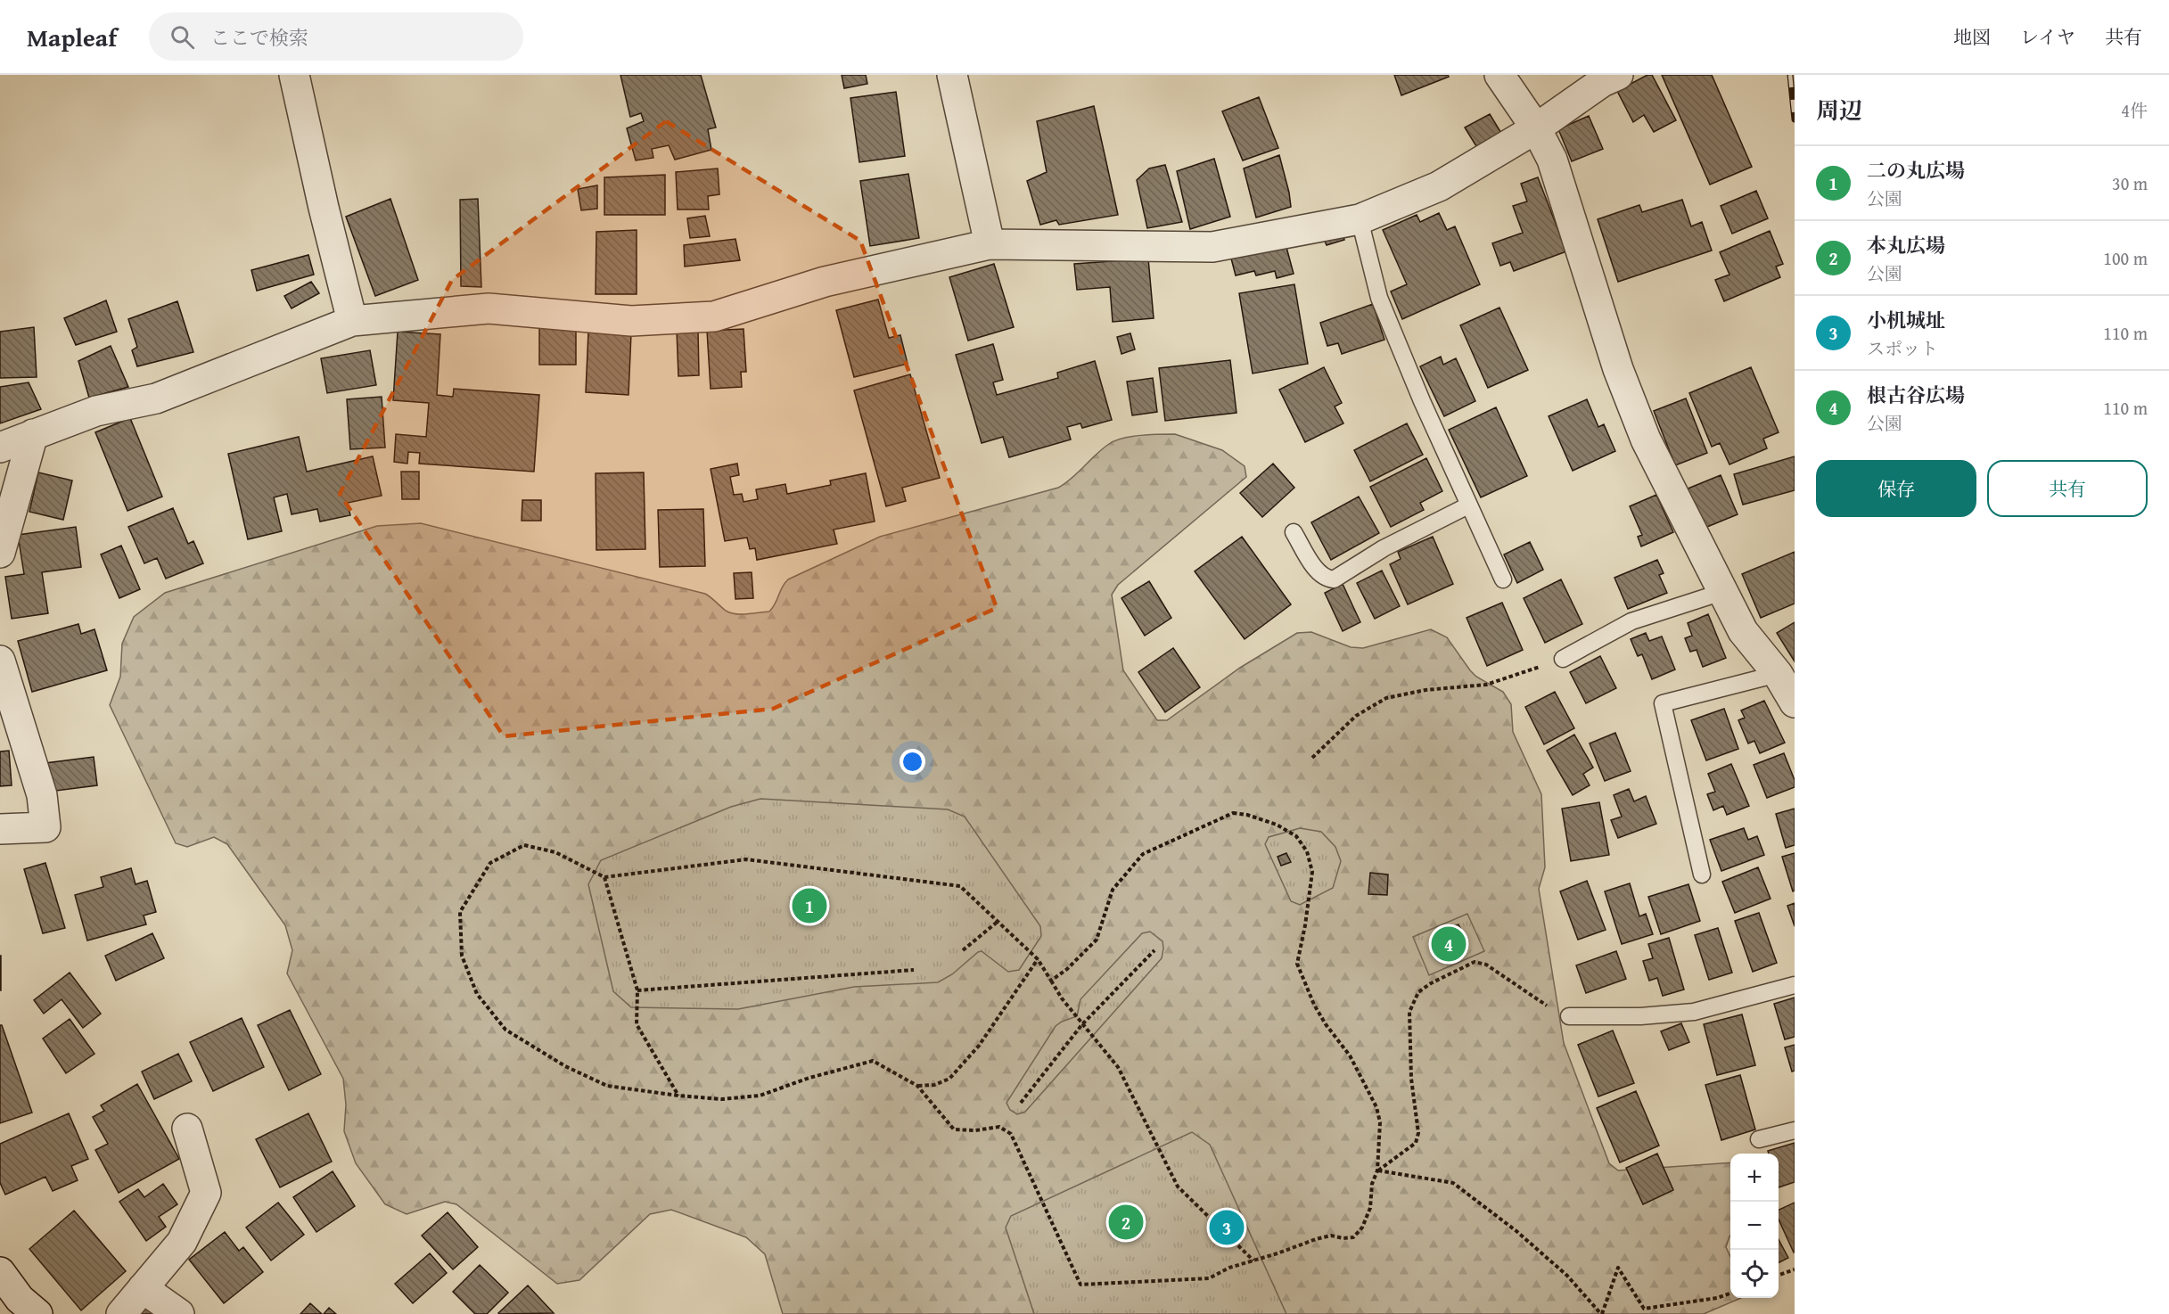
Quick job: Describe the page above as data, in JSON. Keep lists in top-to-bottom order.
{
  "page": {
    "header": "Mapleaf",
    "search": "ここで検索",
    "nav": ["地図", "レイヤ", "共有"],
    "heading": ["周辺", "4件"],
    "list": [
      {
        "mark": "1",
        "name": "二の丸広場",
        "note": "公園",
        "value": "30 m"
      },
      {
        "mark": "2",
        "name": "本丸広場",
        "note": "公園",
        "value": "100 m"
      },
      {
        "mark": "3",
        "name": "小机城址",
        "note": "スポット",
        "value": "110 m"
      },
      {
        "mark": "4",
        "name": "根古谷広場",
        "note": "公園",
        "value": "110 m"
      }
    ],
    "buttons": ["保存", "共有"],
    "pins": [
      "1",
      "4",
      "2",
      "3"
    ],
    "map_buttons": ["+", "−"]
  }
}
